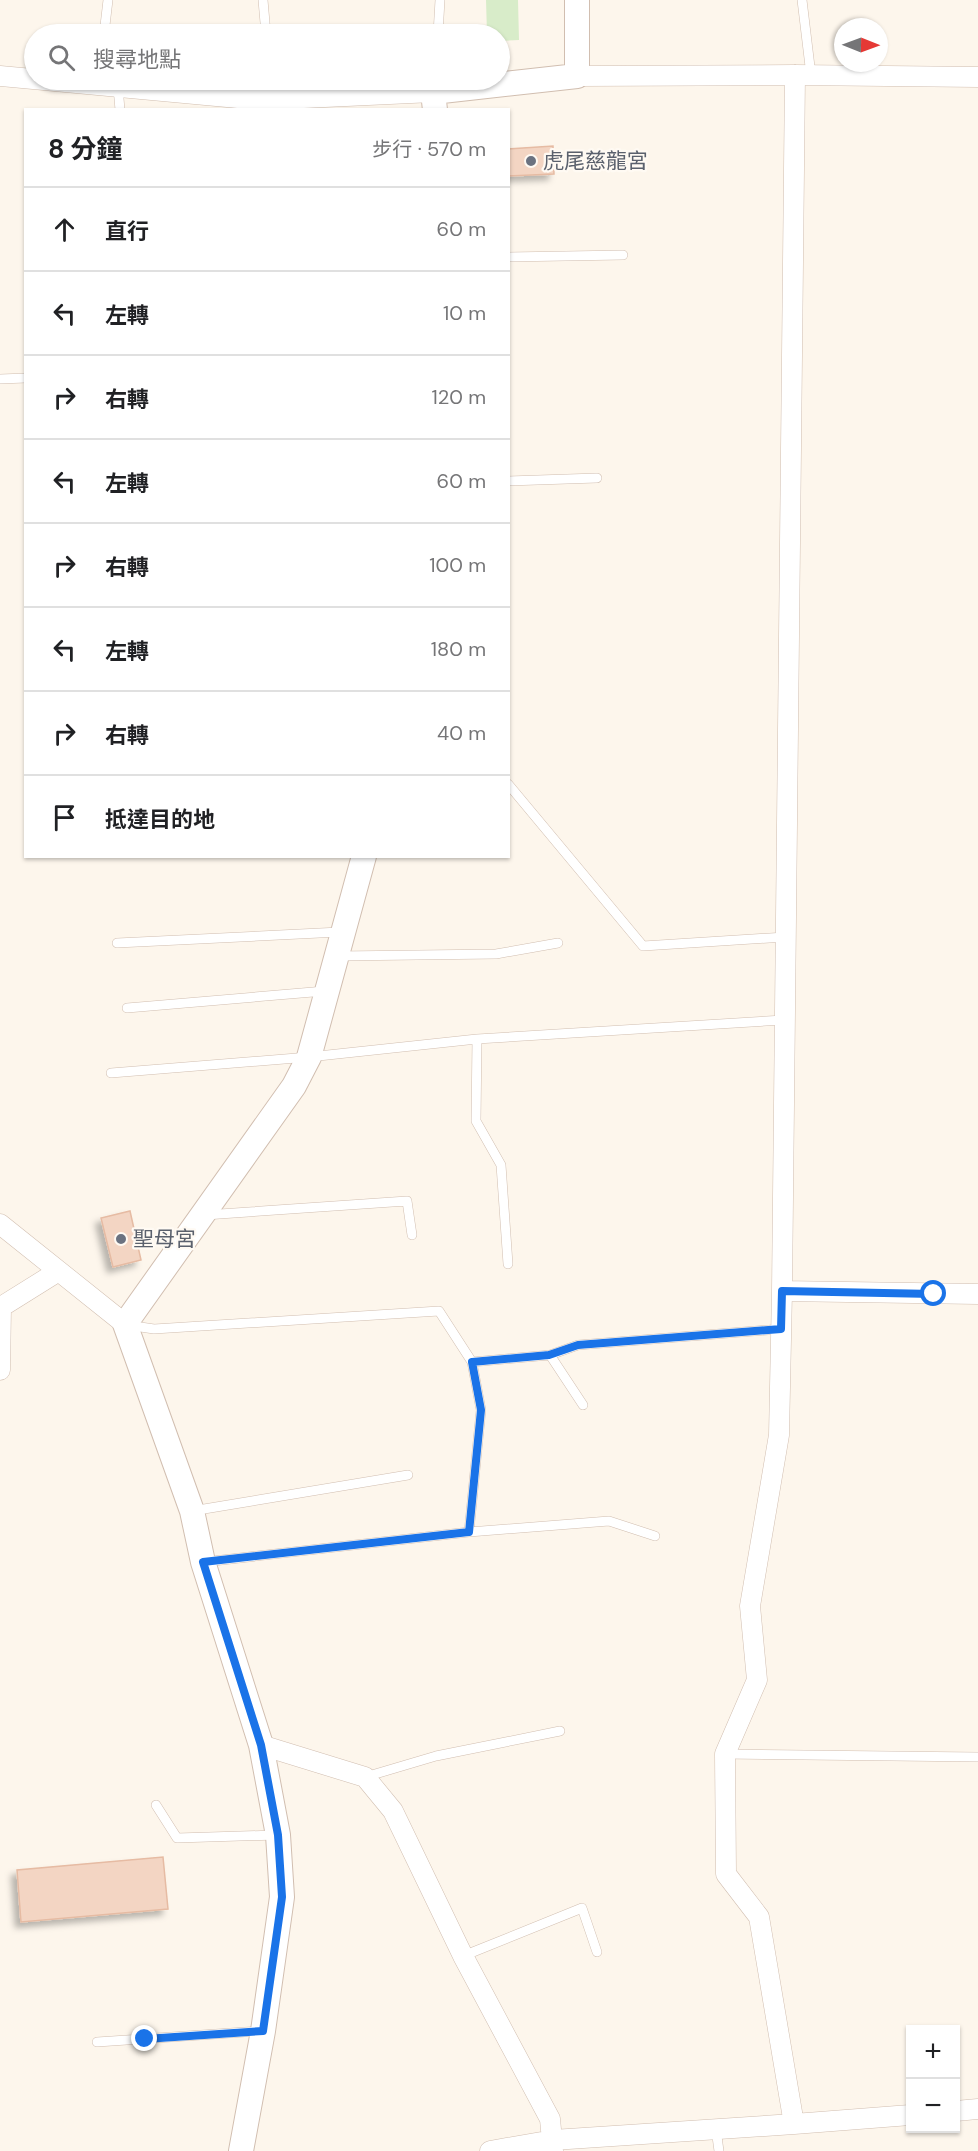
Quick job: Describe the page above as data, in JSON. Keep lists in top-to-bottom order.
{
  "places": ["虎尾慈龍宮", "聖母宮"],
  "north": "right",
  "page": {
    "search": "搜尋地點",
    "heading": ["8 分鐘", "步行 · 570 m"],
    "list": [
      ["直行", "60 m"],
      ["左轉", "10 m"],
      ["右轉", "120 m"],
      ["左轉", "60 m"],
      ["右轉", "100 m"],
      ["左轉", "180 m"],
      ["右轉", "40 m"],
      "抵達目的地"
    ],
    "map_buttons": ["+", "−"]
  }
}
